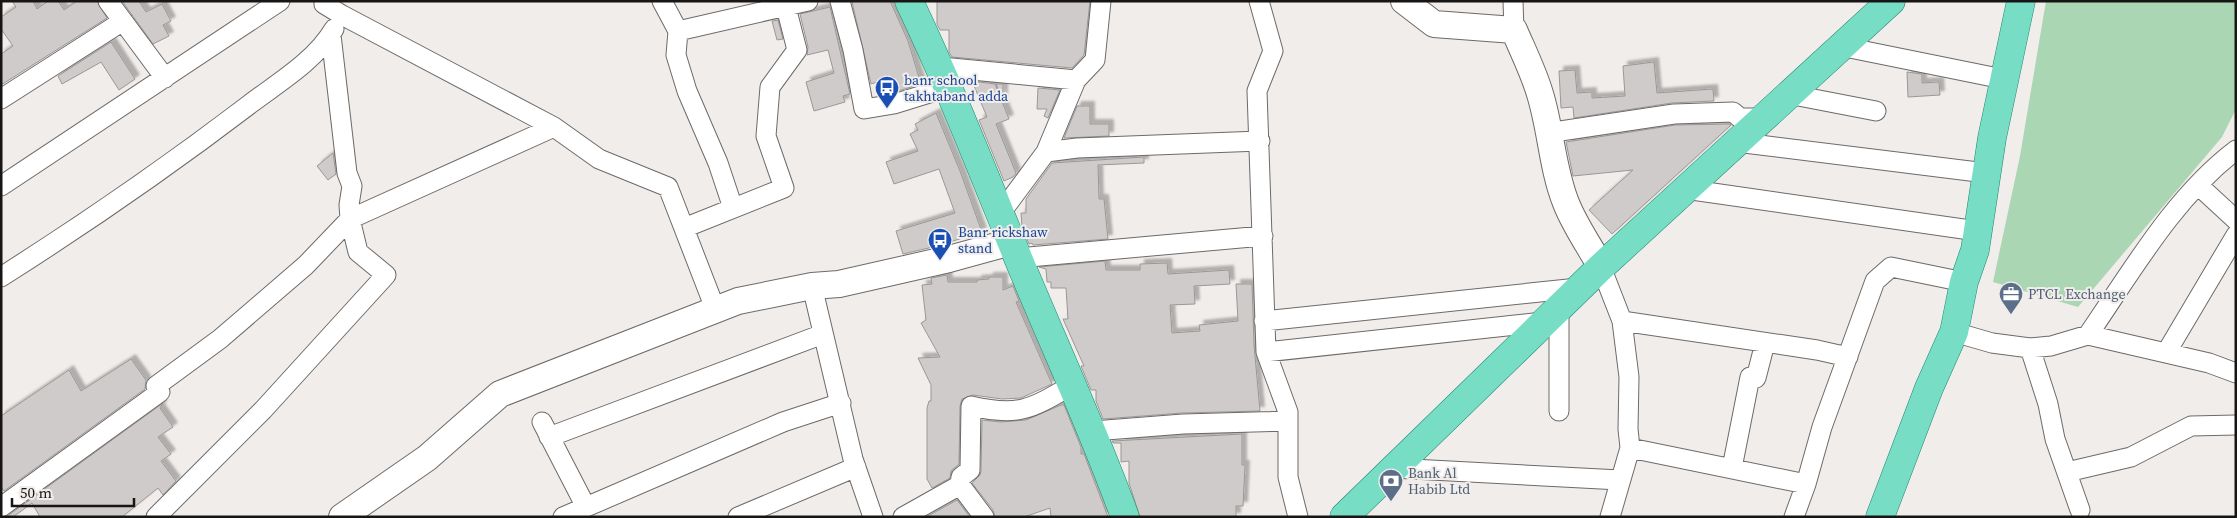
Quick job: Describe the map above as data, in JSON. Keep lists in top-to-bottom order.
{
  "places": {
    "bus stop": ["banr school takhtaband adda", "Banr rickshaw stand"],
    "office": ["PTCL Exchange"],
    "bank": ["Bank Al Habib Ltd"]
  },
  "scale_bar": "50 m"
}
